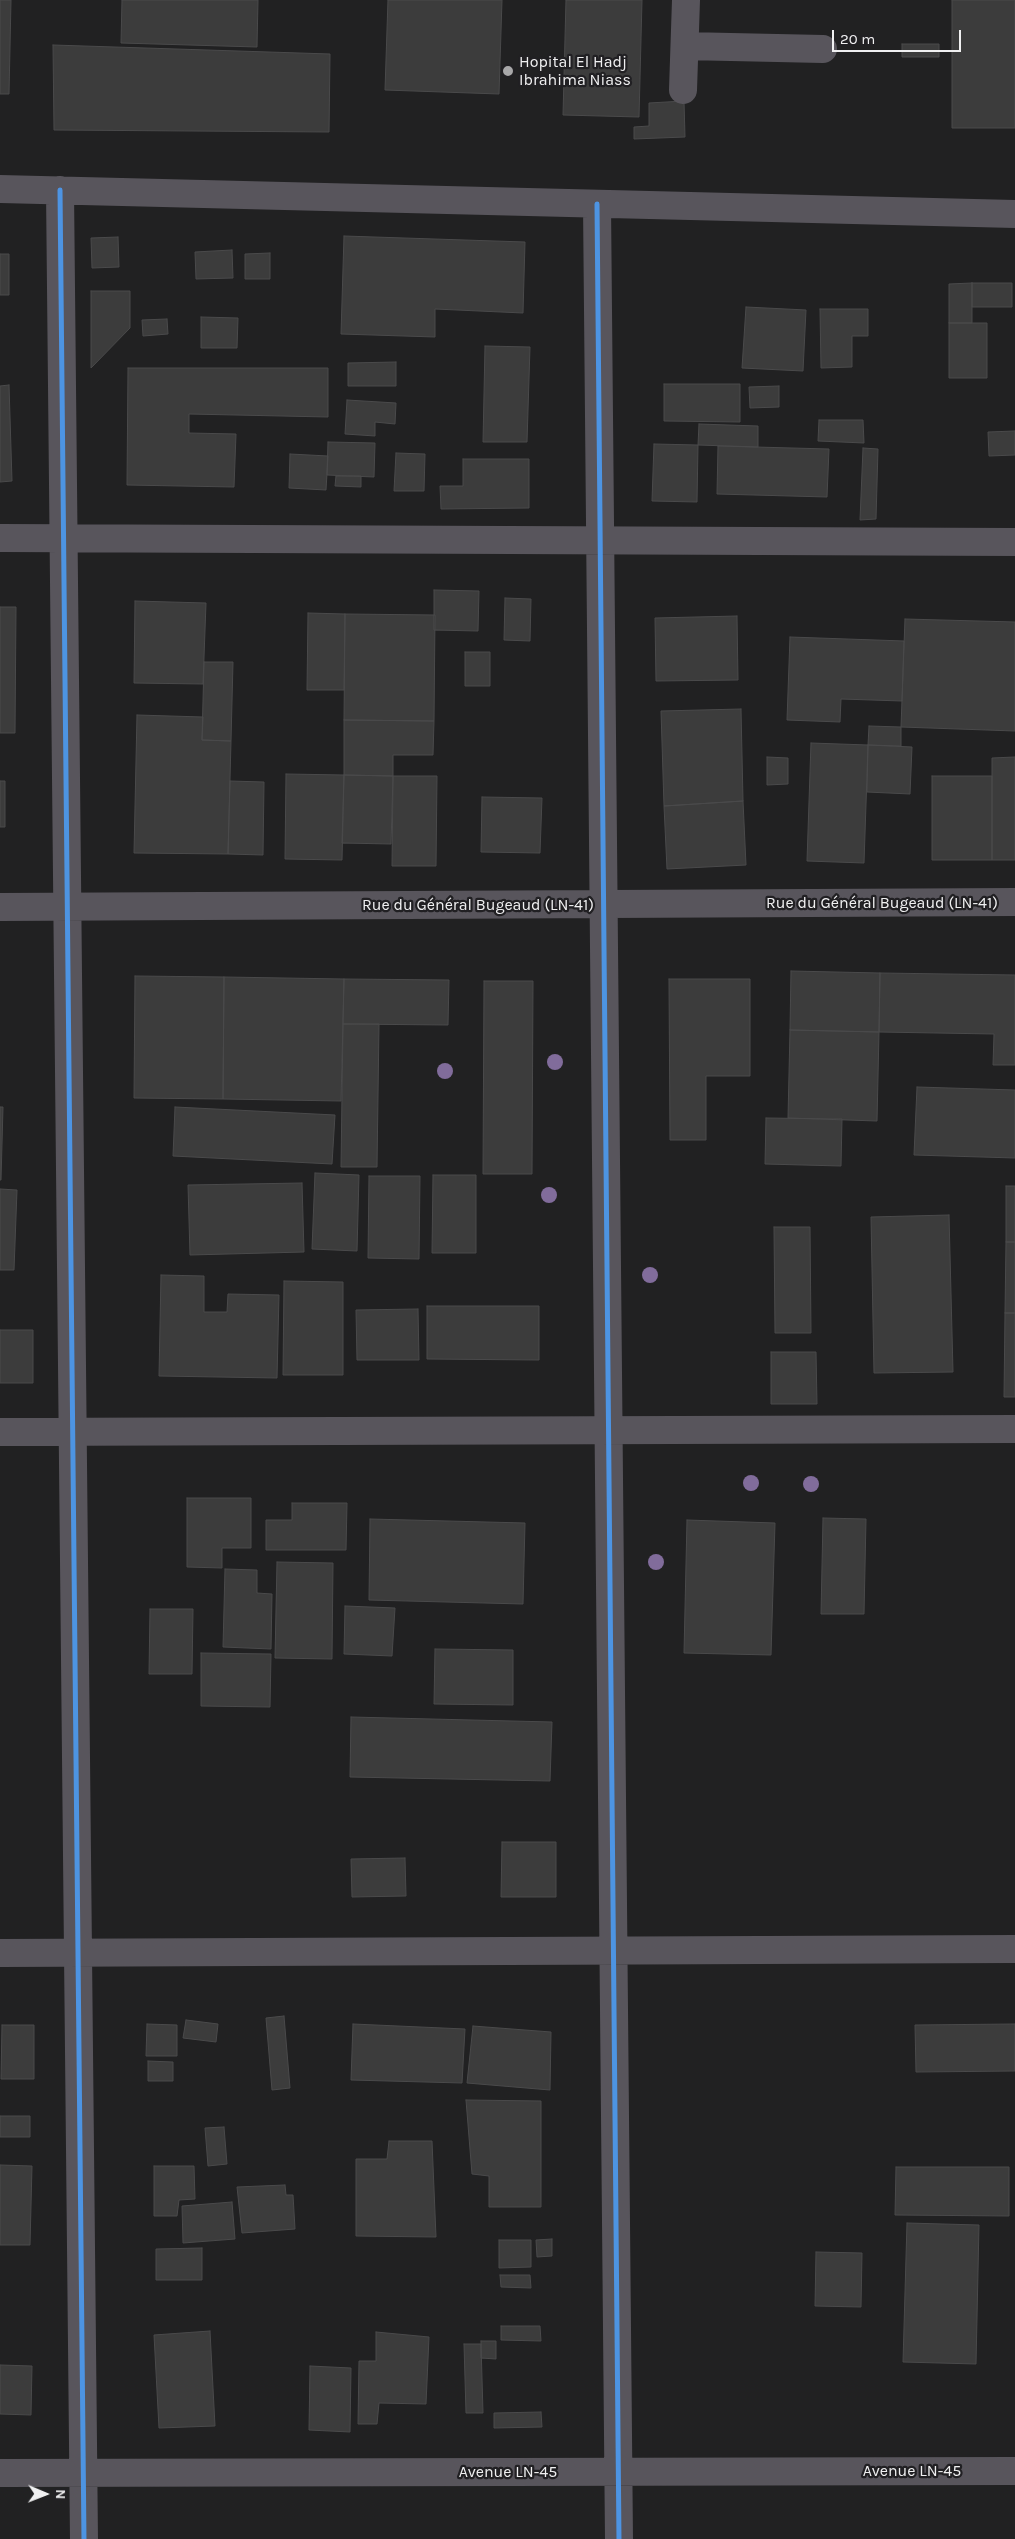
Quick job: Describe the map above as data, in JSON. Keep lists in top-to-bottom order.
{
  "streets": {
    "street": ["Rue du Général Bugeaud (LN-41)", "Avenue LN-45"]
  },
  "places": ["Hopital El Hadj Ibrahima Niass"],
  "scale_bar": "20 m",
  "north": "right"
}
